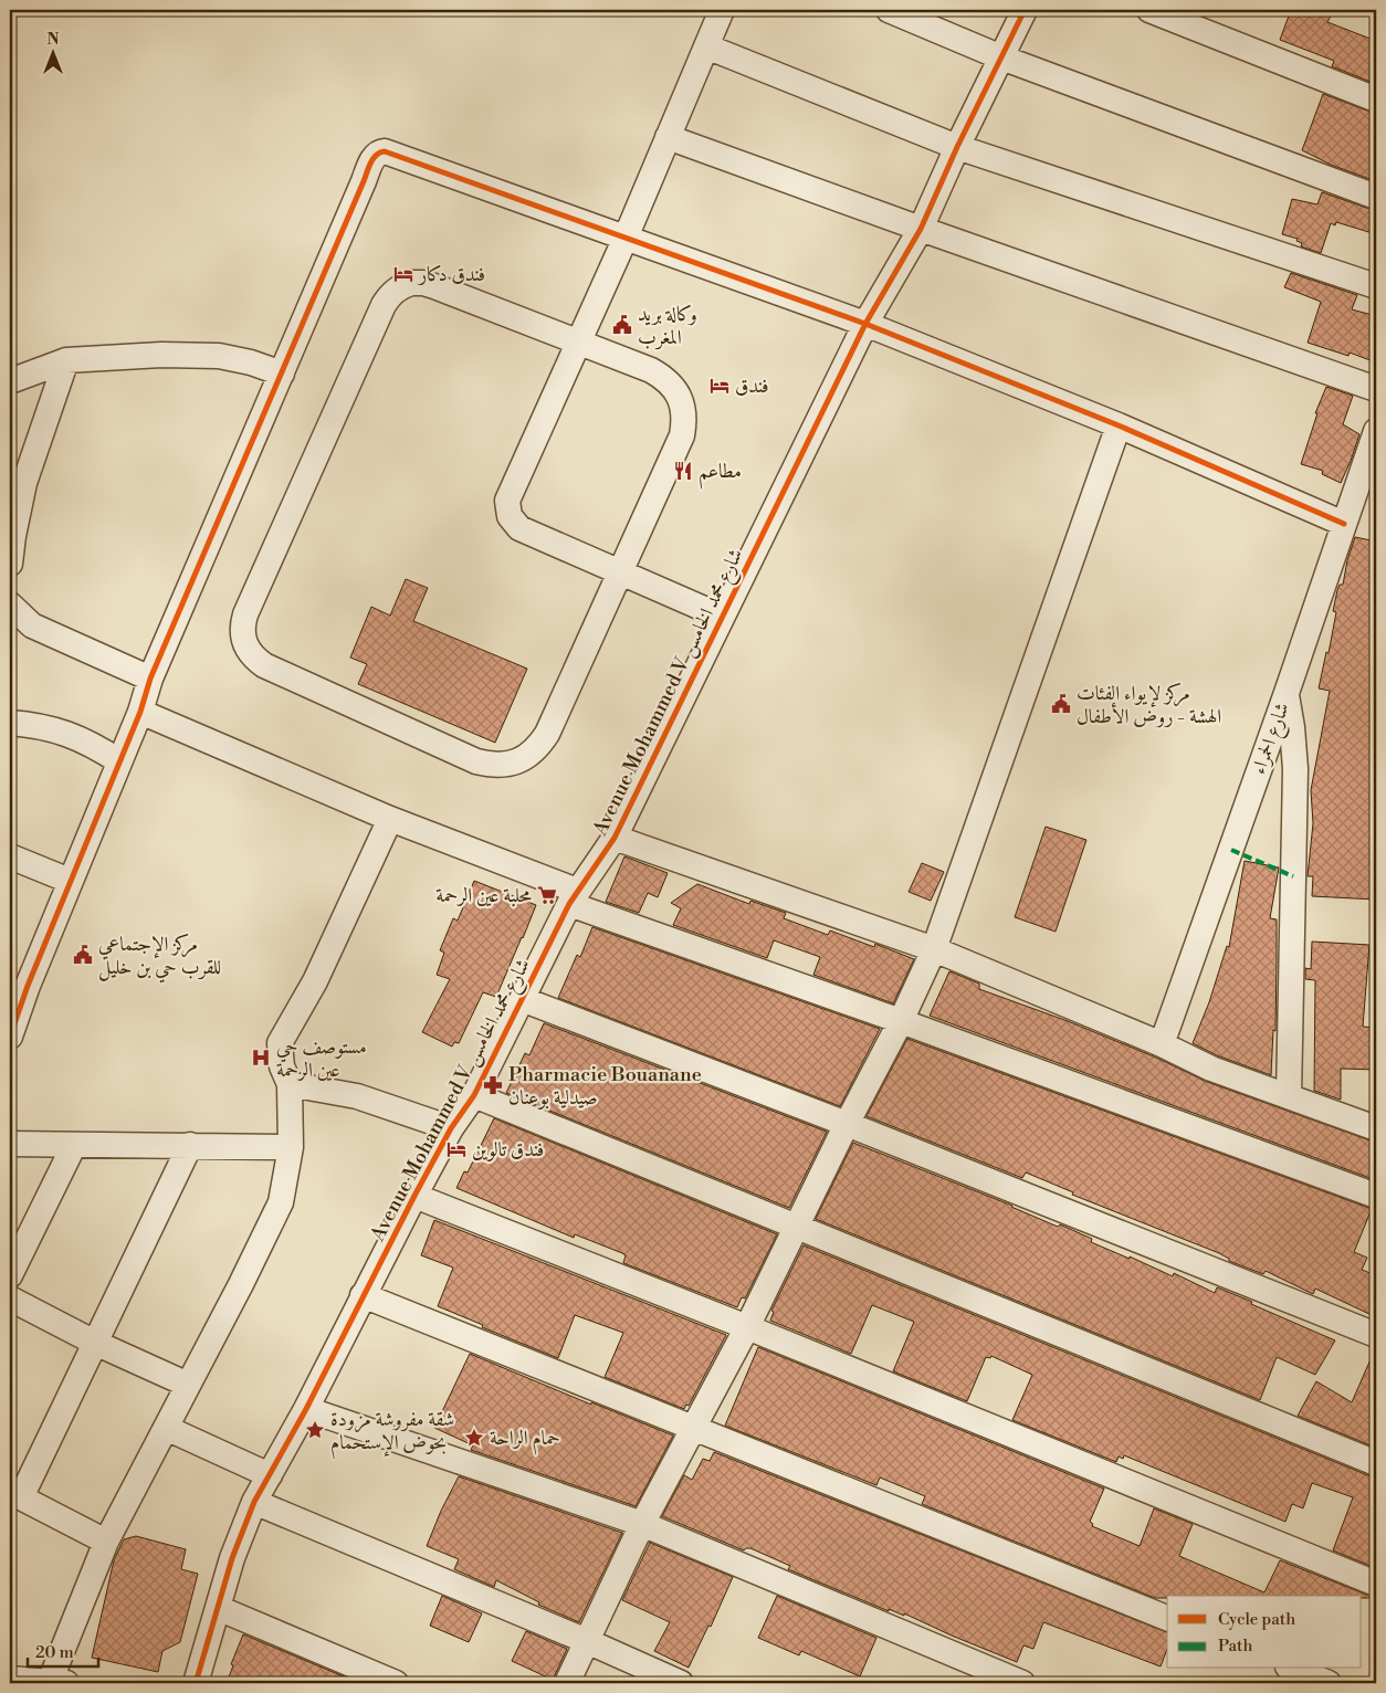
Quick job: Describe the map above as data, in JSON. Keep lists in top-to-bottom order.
{
  "streets": {
    "street": ["Avenue Mohammed V شارع محمد الخامس", "شارع الحمراء"]
  },
  "places": {
    "hotel": ["فندق دكار", "فندق", "فندق تالوين"],
    "public building": ["وكالة بريد المغرب", "مركز لإيواء الفئات الهشة - روض الأطفال", "مركز الإجتماعي للقرب حي بن خليل"],
    "restaurant": ["مطاعم"],
    "supermarket": ["محلبة عين الرحمة"],
    "hospital": ["مستوصف حي عين الرحمة"],
    "pharmacy": ["Pharmacie Bouanane صيدلية بوعنان"],
    "place": ["شقة مفروشة مزودة بحوض الإستحمام", "حمام الراحة"]
  },
  "legend": ["Cycle path", "Path"],
  "scale_bar": "20 m",
  "north": "top"
}
